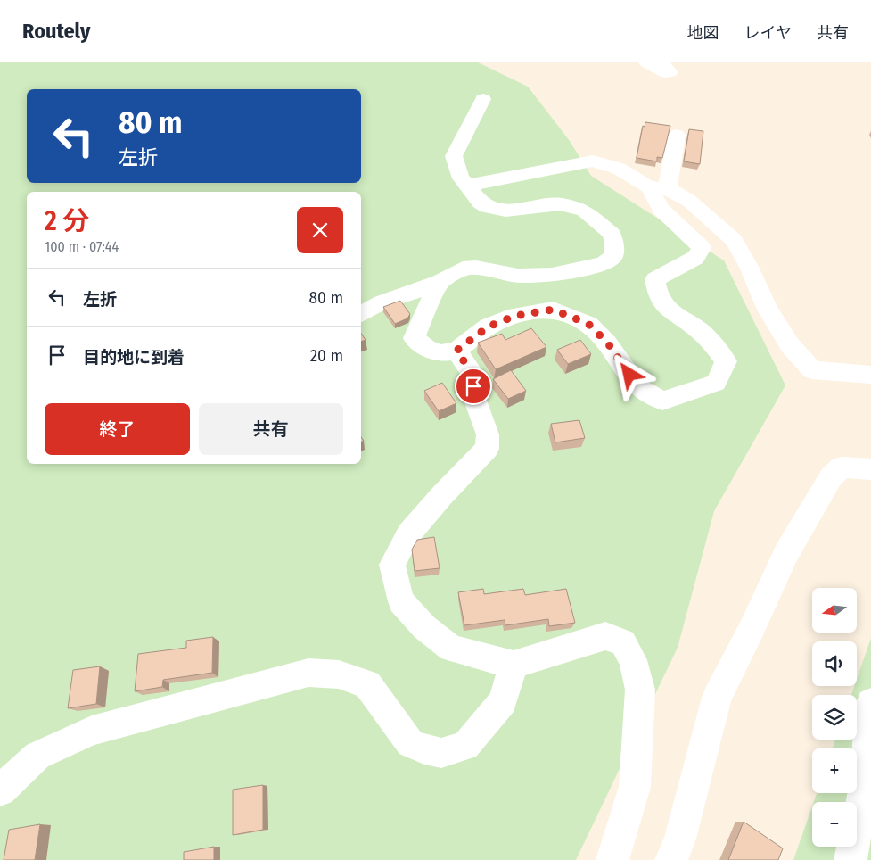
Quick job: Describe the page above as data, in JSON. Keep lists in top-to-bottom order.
{
  "north": "left",
  "page": {
    "header": "Routely",
    "nav": ["地図", "レイヤ", "共有"],
    "turn": ["80 m", "左折"],
    "heading": ["2 分", "100 m · 07:44"],
    "list": [
      {
        "name": "左折",
        "value": "80 m"
      },
      {
        "name": "目的地に到着",
        "value": "20 m"
      }
    ],
    "buttons": ["終了", "共有"],
    "map_buttons": ["+", "−"]
  }
}
